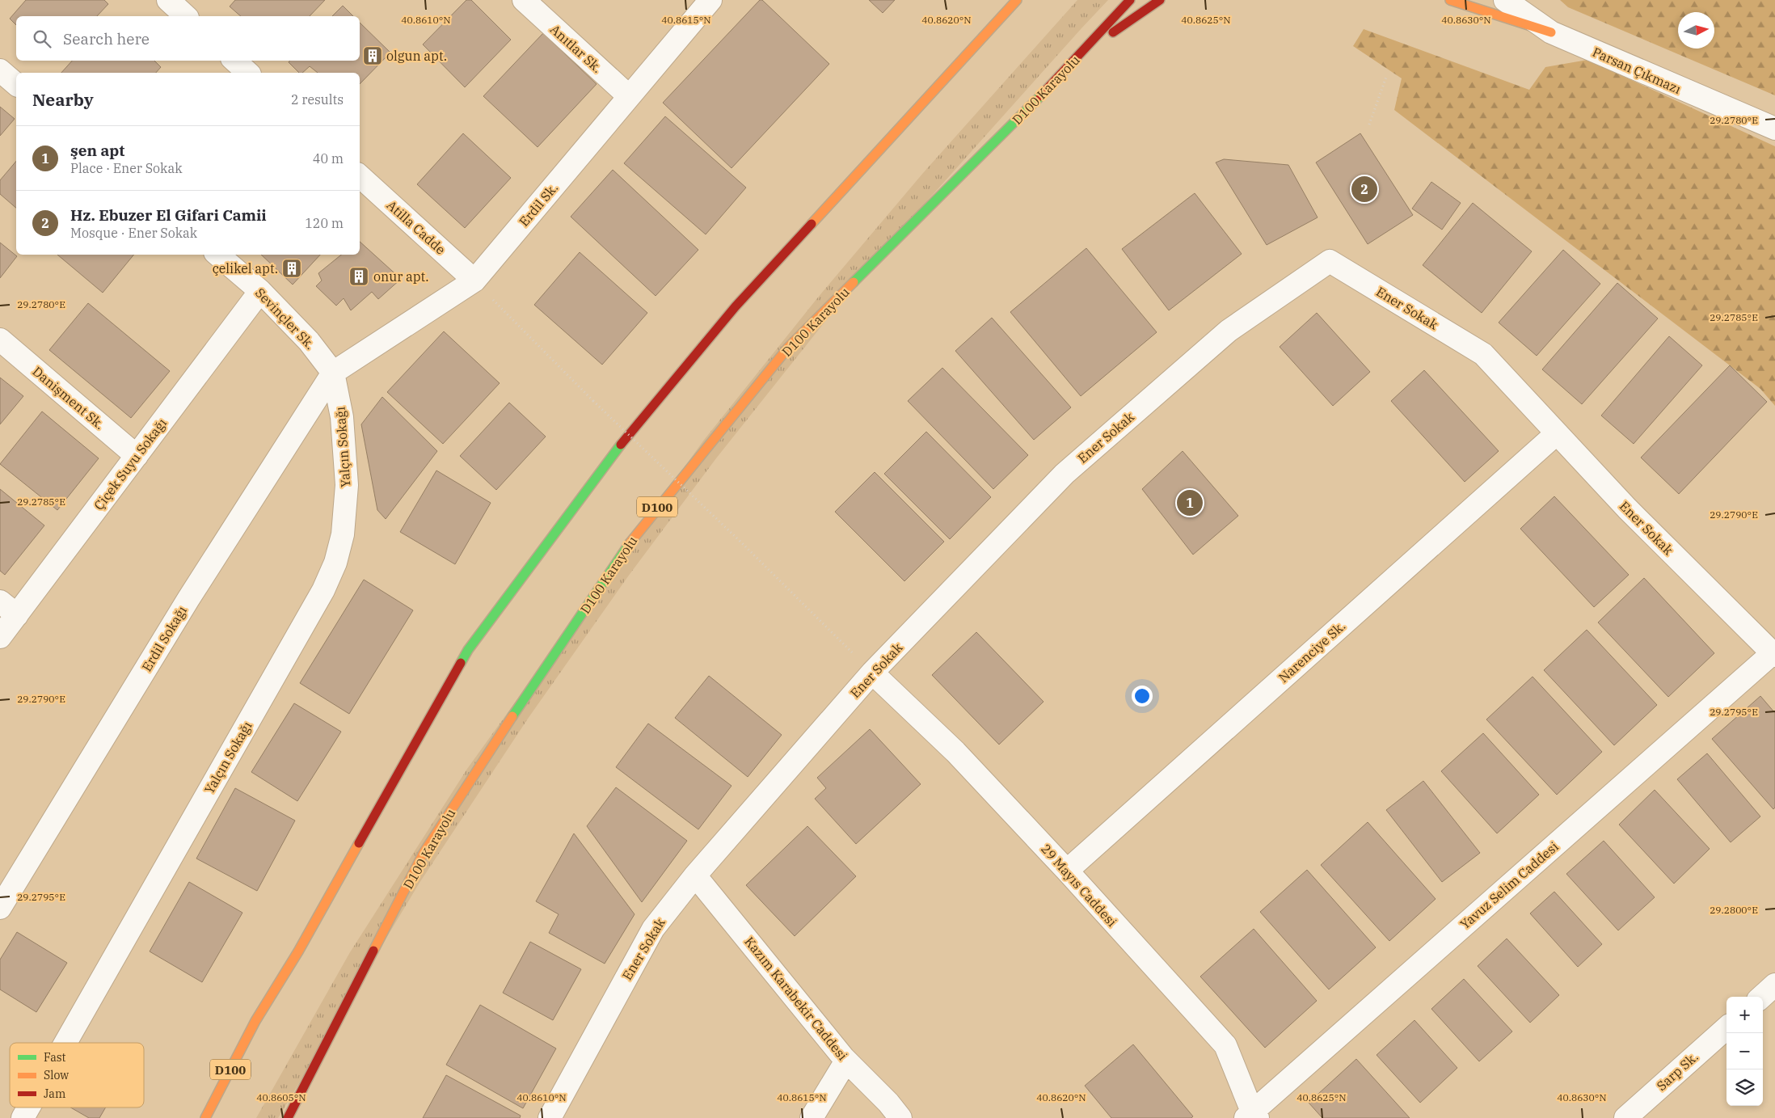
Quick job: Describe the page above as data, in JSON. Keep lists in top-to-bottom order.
{
  "streets": {
    "highway": ["D100 Karayolu", "D100"],
    "street": [
      "Anıtlar Sk.",
      "Parsan Çıkmazı",
      "Erdil Sk.",
      "Atilla Cadde",
      "Ener Sokak",
      "Sevinçler Sk.",
      "Danişment Sk.",
      "Yalçın Sokağı",
      "Çiçek Suyu Sokağı",
      "Erdil Sokağı",
      "Narenciye Sk.",
      "29 Mayıs Caddesi",
      "Yavuz Selim Caddesi",
      "Kazım Karabekir Caddesi",
      "Sarp Sk."
    ]
  },
  "crossings": [
    ["Anıtlar Sk.", "Erdil Sk."],
    ["Erdil Sk.", "Atilla Cadde"],
    ["Erdil Sk.", "Sevinçler Sk."],
    ["Erdil Sk.", "Yalçın Sokağı"],
    ["Erdil Sk.", "Erdil Sokağı"],
    ["Ener Sokak", "Narenciye Sk."],
    ["Ener Sokak", "29 Mayıs Caddesi"],
    ["Ener Sokak", "Yavuz Selim Caddesi"],
    ["Ener Sokak", "Kazım Karabekir Caddesi"],
    ["Sevinçler Sk.", "Yalçın Sokağı"],
    ["Sevinçler Sk.", "Çiçek Suyu Sokağı"],
    ["Sevinçler Sk.", "Erdil Sokağı"],
    ["Danişment Sk.", "Çiçek Suyu Sokağı"],
    ["Yalçın Sokağı", "Erdil Sokağı"],
    ["Narenciye Sk.", "29 Mayıs Caddesi"],
    ["29 Mayıs Caddesi", "Yavuz Selim Caddesi"]
  ],
  "places": {
    "building": ["olgun apt.", "çelikel apt.", "onur apt."]
  },
  "legend": ["Fast", "Slow", "Jam"],
  "north": "right",
  "page": {
    "search": "Search here",
    "heading": ["Nearby", "2 results"],
    "list": [
      {
        "mark": "1",
        "name": "şen apt",
        "note": "Place · Ener Sokak",
        "value": "40 m"
      },
      {
        "mark": "2",
        "name": "Hz. Ebuzer El Gifari Camii",
        "note": "Mosque · Ener Sokak",
        "value": "120 m"
      }
    ],
    "pins": ["2", "1"],
    "map_buttons": ["+", "−"]
  },
  "coordinates": [
    "40.8610°N",
    "40.8615°N",
    "40.8620°N",
    "40.8625°N",
    "40.8630°N",
    "29.2780°E",
    "29.2785°E",
    "29.2790°E",
    "29.2795°E",
    "29.2800°E",
    "40.8605°N"
  ]
}
